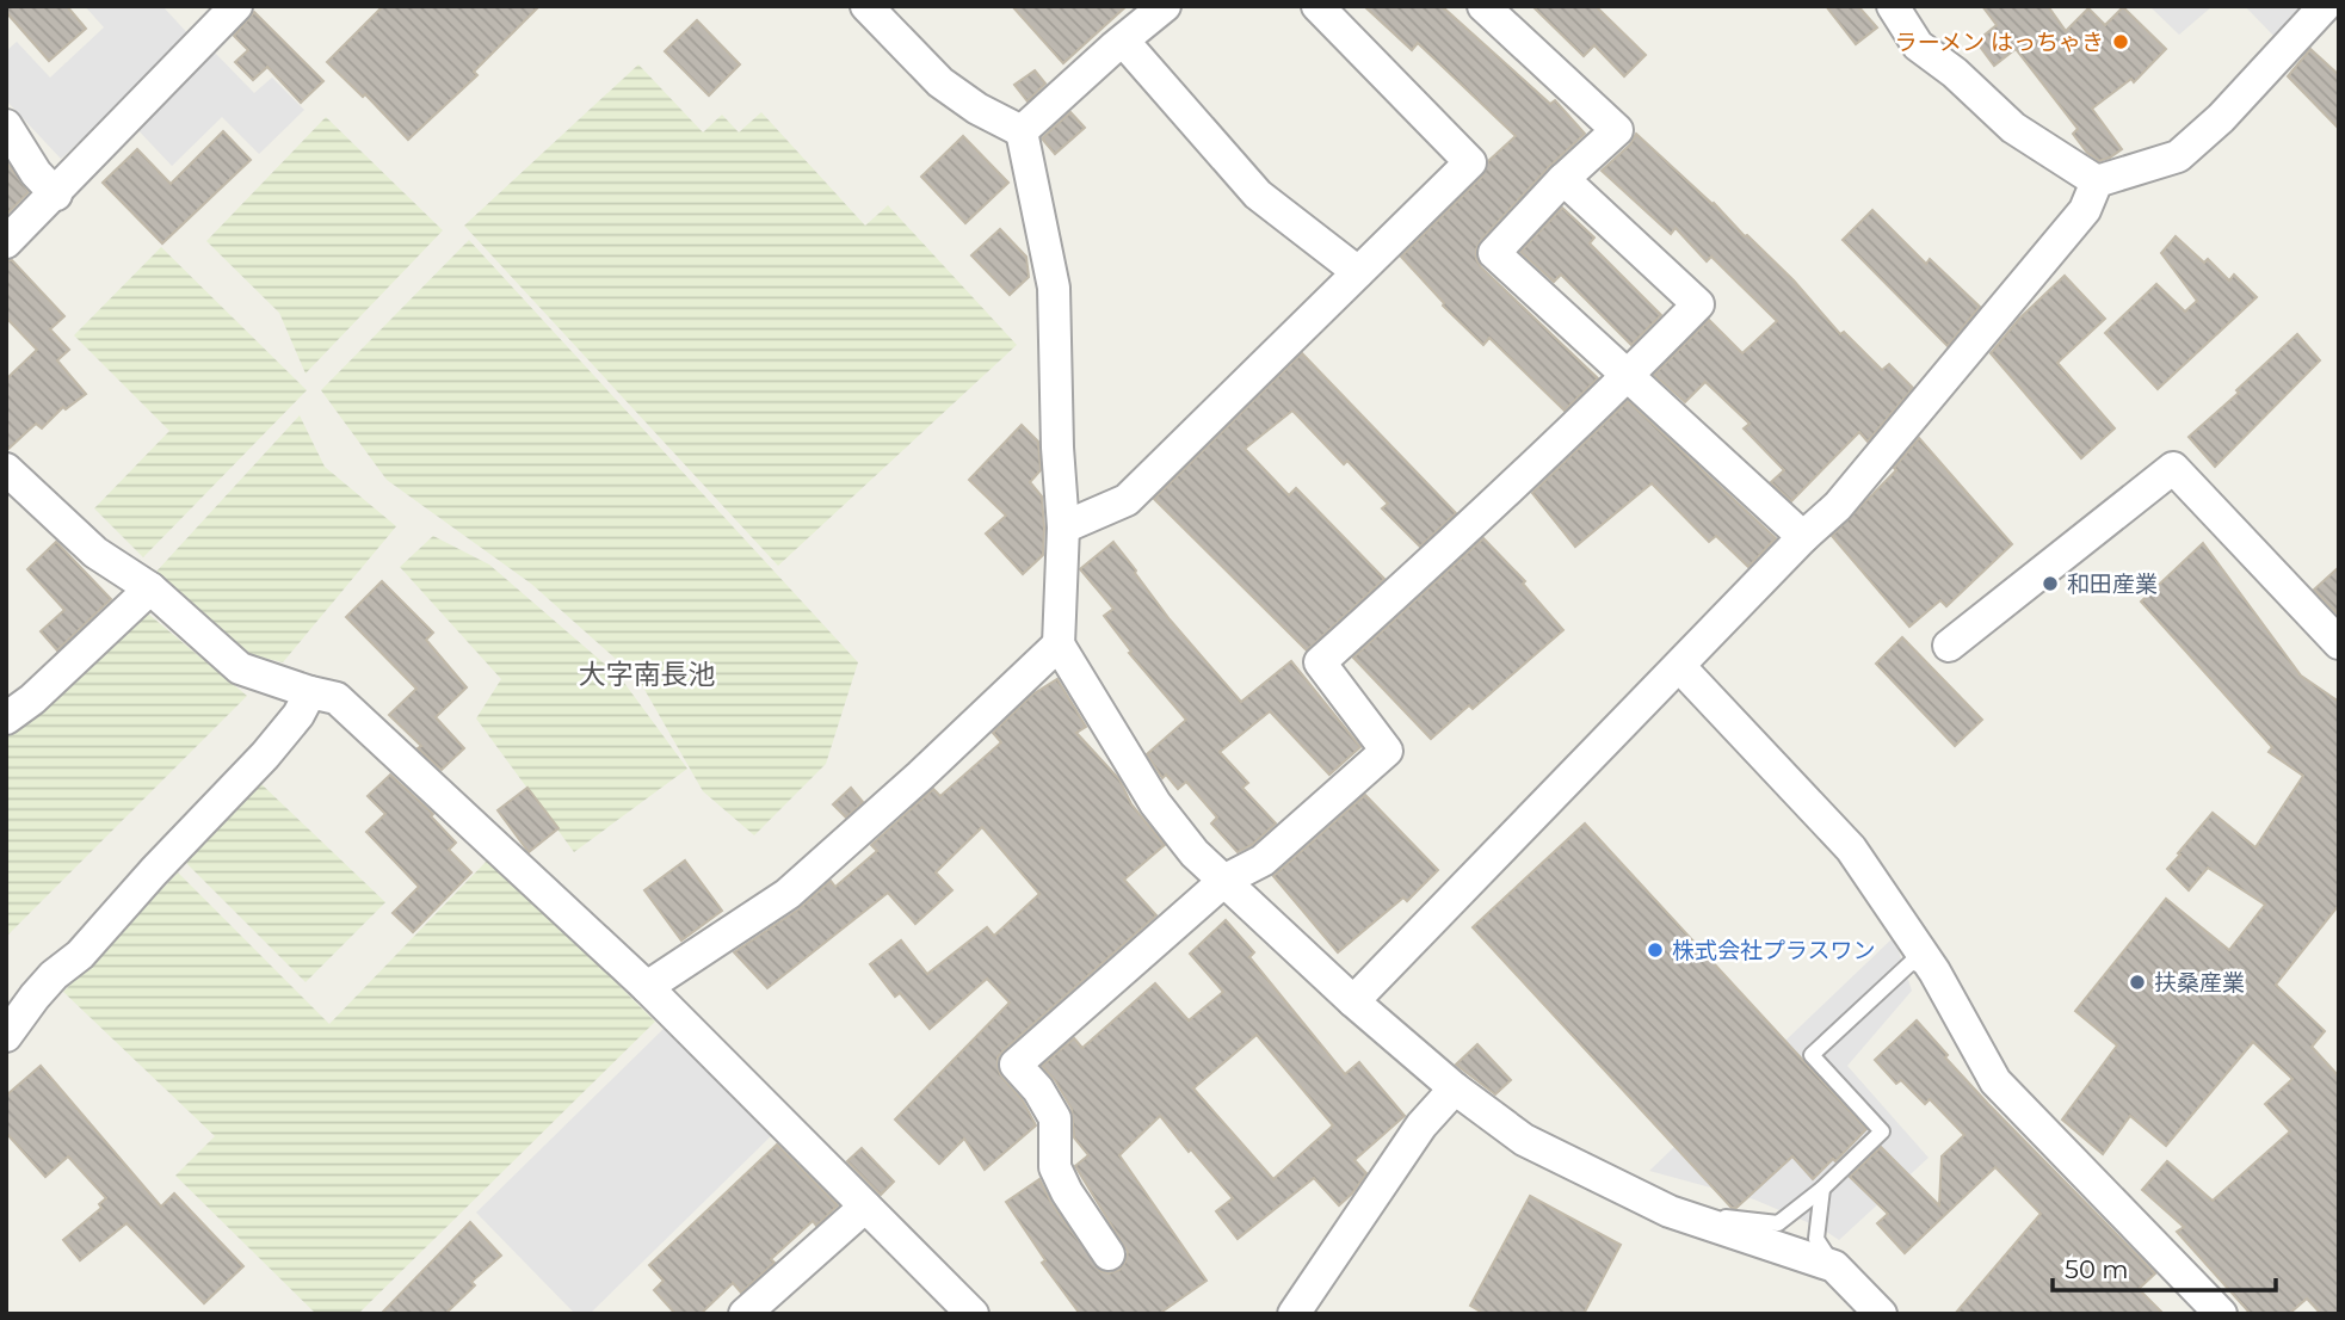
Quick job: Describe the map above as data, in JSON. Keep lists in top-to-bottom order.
{
  "districts": ["大字南長池"],
  "places": [
    "ラーメン はっちゃき",
    "和田産業",
    "株式会社プラスワン",
    "扶桑産業"
  ],
  "scale_bar": "50 m"
}
